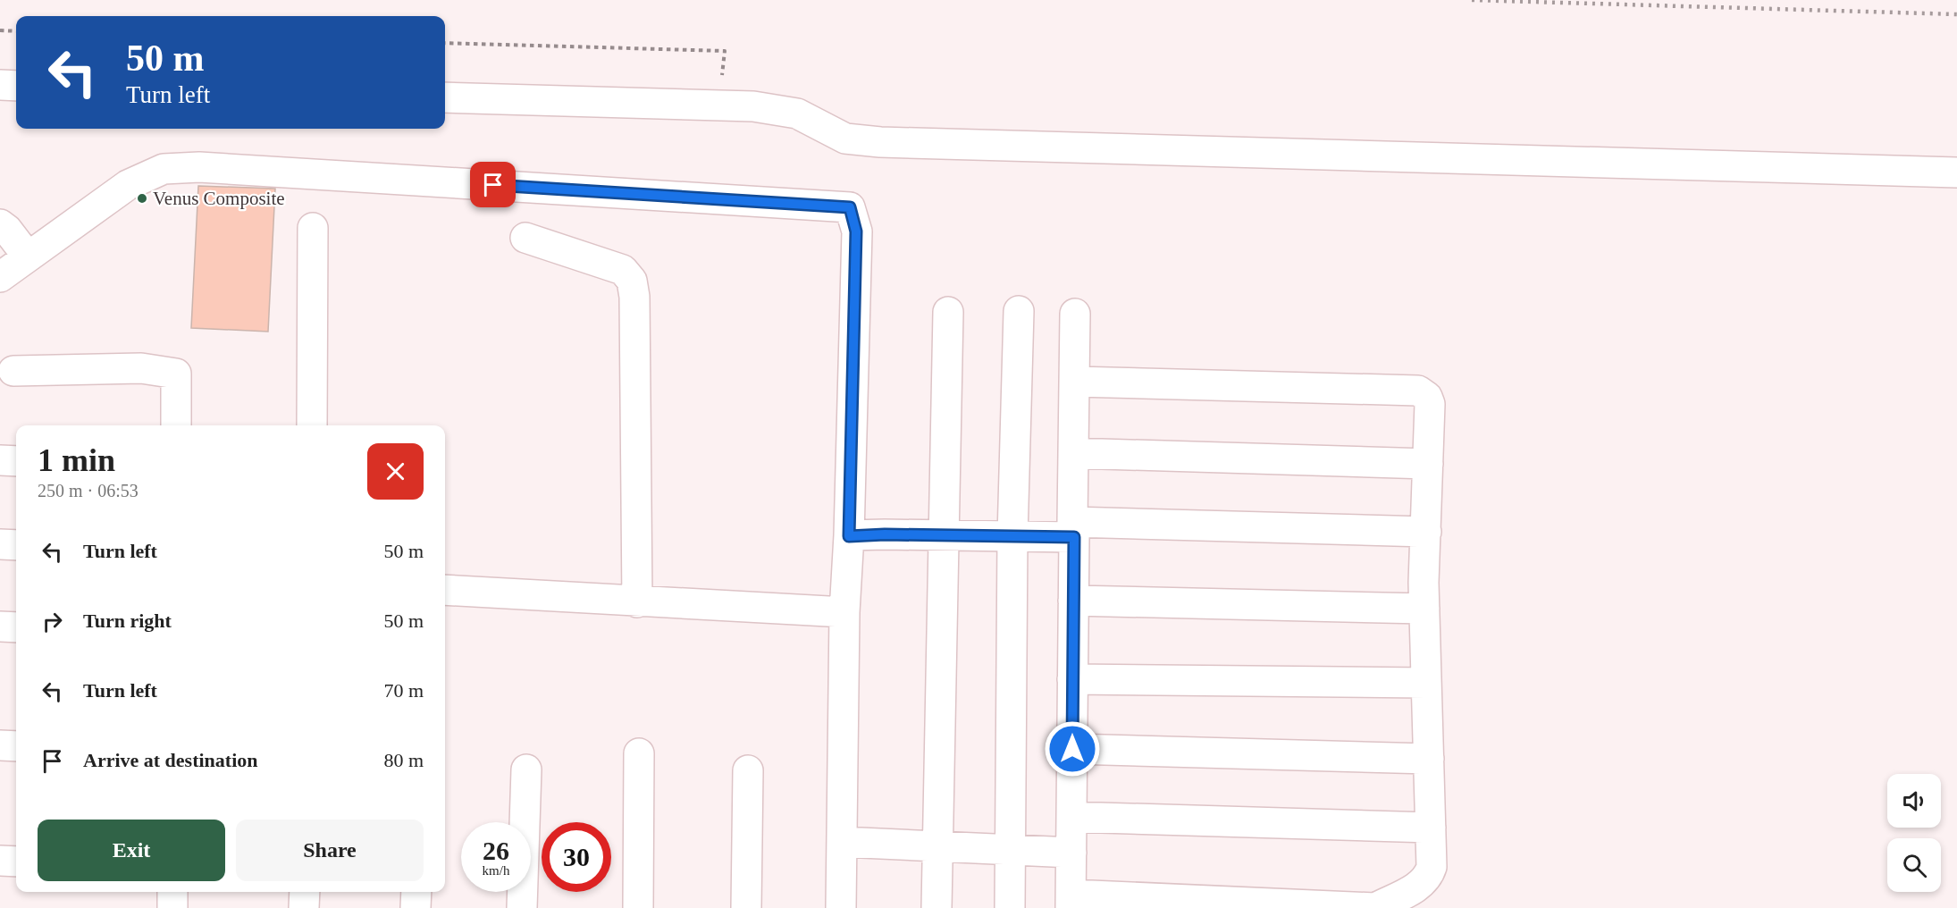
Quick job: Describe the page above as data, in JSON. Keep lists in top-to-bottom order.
{
  "places": ["Venus Composite"],
  "page": {
    "turn": ["50 m", "Turn left"],
    "heading": ["1 min", "250 m · 06:53"],
    "list": [
      {
        "name": "Turn left",
        "value": "50 m"
      },
      {
        "name": "Turn right",
        "value": "50 m"
      },
      {
        "name": "Turn left",
        "value": "70 m"
      },
      {
        "name": "Arrive at destination",
        "value": "80 m"
      }
    ],
    "buttons": ["Exit", "Share"],
    "speed": "26 km/h",
    "limit": "30"
  }
}
